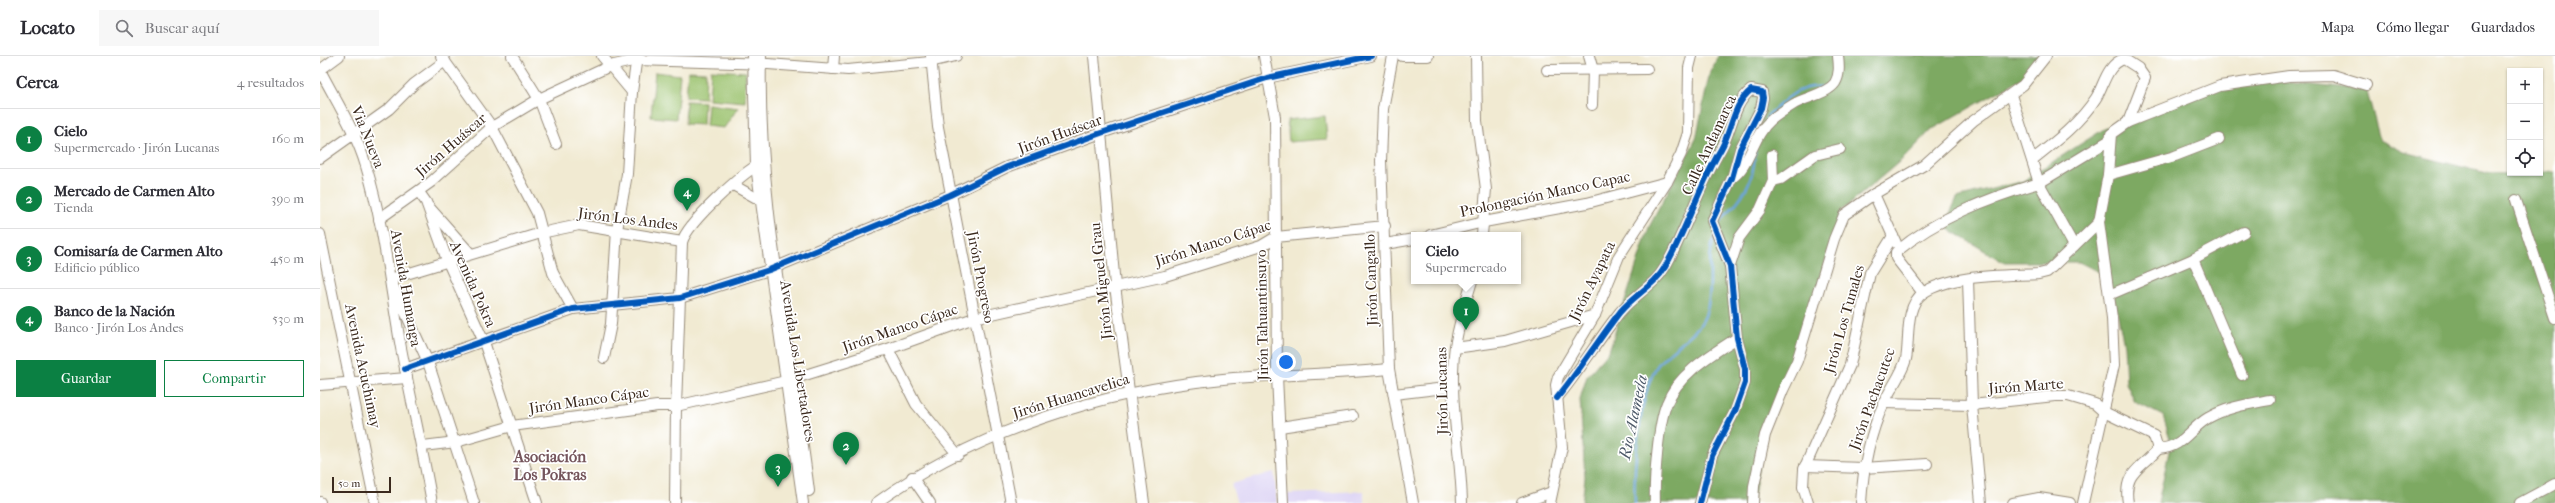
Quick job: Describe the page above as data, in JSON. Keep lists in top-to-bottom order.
{
  "streets": {
    "street": [
      "Jirón Huáscar",
      "Via Nueva",
      "Calle Andamarca",
      "Prolongación Manco Capac",
      "Jirón Los Andes",
      "Jirón Manco Cápac",
      "Jirón Progreso",
      "Jirón Cangallo",
      "Jirón Miguel Grau",
      "Jirón Ayapata",
      "Avenida Pokra",
      "Avenida Humanga",
      "Jirón Tahuantinsuyo",
      "Jirón Los Tunales",
      "Avenida Los Libertadores",
      "Avenida Acuchimay",
      "Jirón Marte",
      "Jirón Lucanas",
      "Jirón Huancavelica",
      "Jirón Pachacutec"
    ]
  },
  "crossings": [
    ["Jirón Huáscar", "Via Nueva"],
    ["Jirón Huáscar", "Jirón Progreso"],
    ["Jirón Huáscar", "Jirón Miguel Grau"],
    ["Jirón Huáscar", "Avenida Pokra"],
    ["Jirón Huáscar", "Avenida Humanga"],
    ["Jirón Huáscar", "Jirón Tahuantinsuyo"],
    ["Jirón Huáscar", "Avenida Los Libertadores"],
    ["Jirón Huáscar", "Avenida Acuchimay"],
    ["Via Nueva", "Avenida Humanga"],
    ["Calle Andamarca", "Jirón Ayapata"],
    ["Prolongación Manco Capac", "Jirón Ayapata"],
    ["Jirón Los Andes", "Avenida Pokra"],
    ["Jirón Los Andes", "Avenida Humanga"],
    ["Jirón Los Andes", "Avenida Los Libertadores"],
    ["Jirón Manco Cápac", "Jirón Progreso"],
    ["Jirón Manco Cápac", "Jirón Cangallo"],
    ["Jirón Manco Cápac", "Jirón Miguel Grau"],
    ["Jirón Manco Cápac", "Avenida Pokra"],
    ["Jirón Manco Cápac", "Avenida Humanga"],
    ["Jirón Manco Cápac", "Jirón Tahuantinsuyo"],
    ["Jirón Manco Cápac", "Avenida Los Libertadores"],
    ["Jirón Progreso", "Jirón Huancavelica"],
    ["Jirón Cangallo", "Jirón Huancavelica"],
    ["Jirón Miguel Grau", "Jirón Huancavelica"],
    ["Jirón Tahuantinsuyo", "Jirón Huancavelica"],
    ["Jirón Marte", "Jirón Pachacutec"]
  ],
  "districts": ["Asociación Los Pokras"],
  "water": ["Rio Alameda"],
  "scale_bar": "50 m",
  "page": {
    "header": "Locato",
    "search": "Buscar aquí",
    "nav": ["Mapa", "Cómo llegar", "Guardados"],
    "heading": ["Cerca", "4 resultados"],
    "map_buttons": ["+", "−"],
    "list": [
      {
        "mark": "1",
        "name": "Cielo",
        "note": "Supermercado · Jirón Lucanas",
        "value": "160 m"
      },
      {
        "mark": "2",
        "name": "Mercado de Carmen Alto",
        "note": "Tienda",
        "value": "390 m"
      },
      {
        "mark": "3",
        "name": "Comisaría de Carmen Alto",
        "note": "Edificio público",
        "value": "450 m"
      },
      {
        "mark": "4",
        "name": "Banco de la Nación",
        "note": "Banco · Jirón Los Andes",
        "value": "530 m"
      }
    ],
    "pins": [
      "4",
      "1",
      "2",
      "3"
    ],
    "popup": ["Cielo", "Supermercado"],
    "buttons": ["Guardar", "Compartir"],
    "scale": "50 m"
  }
}
